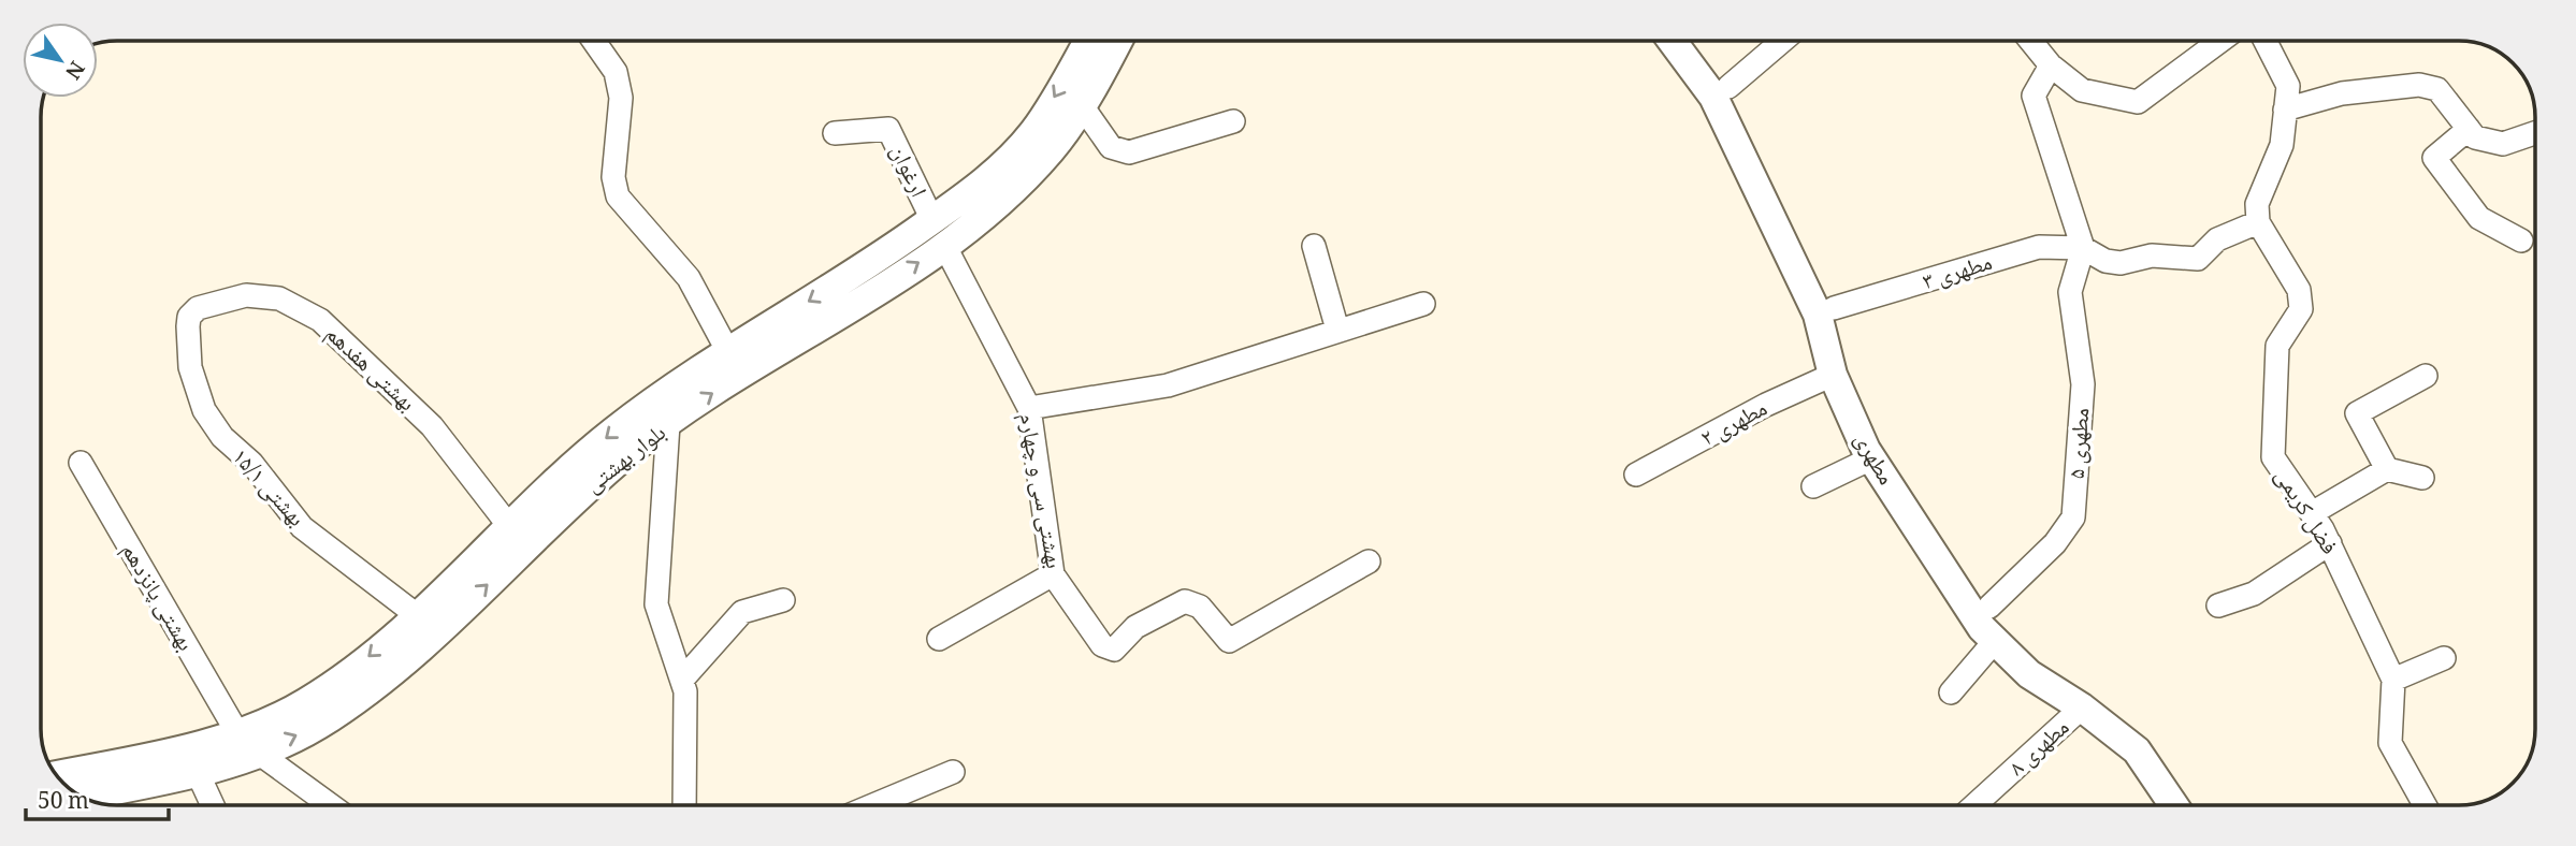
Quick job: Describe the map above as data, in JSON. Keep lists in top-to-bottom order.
{
  "streets": {
    "main road": ["بلوار بهشتی", "مطهری"],
    "street": [
      "ارغوان",
      "مطهری ۳",
      "بهشتی هفدهم",
      "مطهری ۲",
      "مطهری ۵",
      "۱۵/۱ بهشتی",
      "بهشتی سی و چهارم",
      "فضل کریمی",
      "بهشتی پانزدهم",
      "مطهری ۸"
    ]
  },
  "crossings": [
    ["ارغوان", "بلوار بهشتی"],
    ["ارغوان", "بهشتی سی و چهارم"],
    ["مطهری ۳", "مطهری ۵"],
    ["مطهری ۳", "مطهری"],
    ["بهشتی هفدهم", "بلوار بهشتی"],
    ["بهشتی هفدهم", "۱۵/۱ بهشتی"],
    ["مطهری ۲", "مطهری"],
    ["مطهری ۵", "مطهری"],
    ["بلوار بهشتی", "۱۵/۱ بهشتی"],
    ["بلوار بهشتی", "بهشتی سی و چهارم"],
    ["بلوار بهشتی", "بهشتی پانزدهم"],
    ["مطهری", "مطهری ۸"]
  ],
  "scale_bar": "50 m",
  "north": "bottom right"
}
